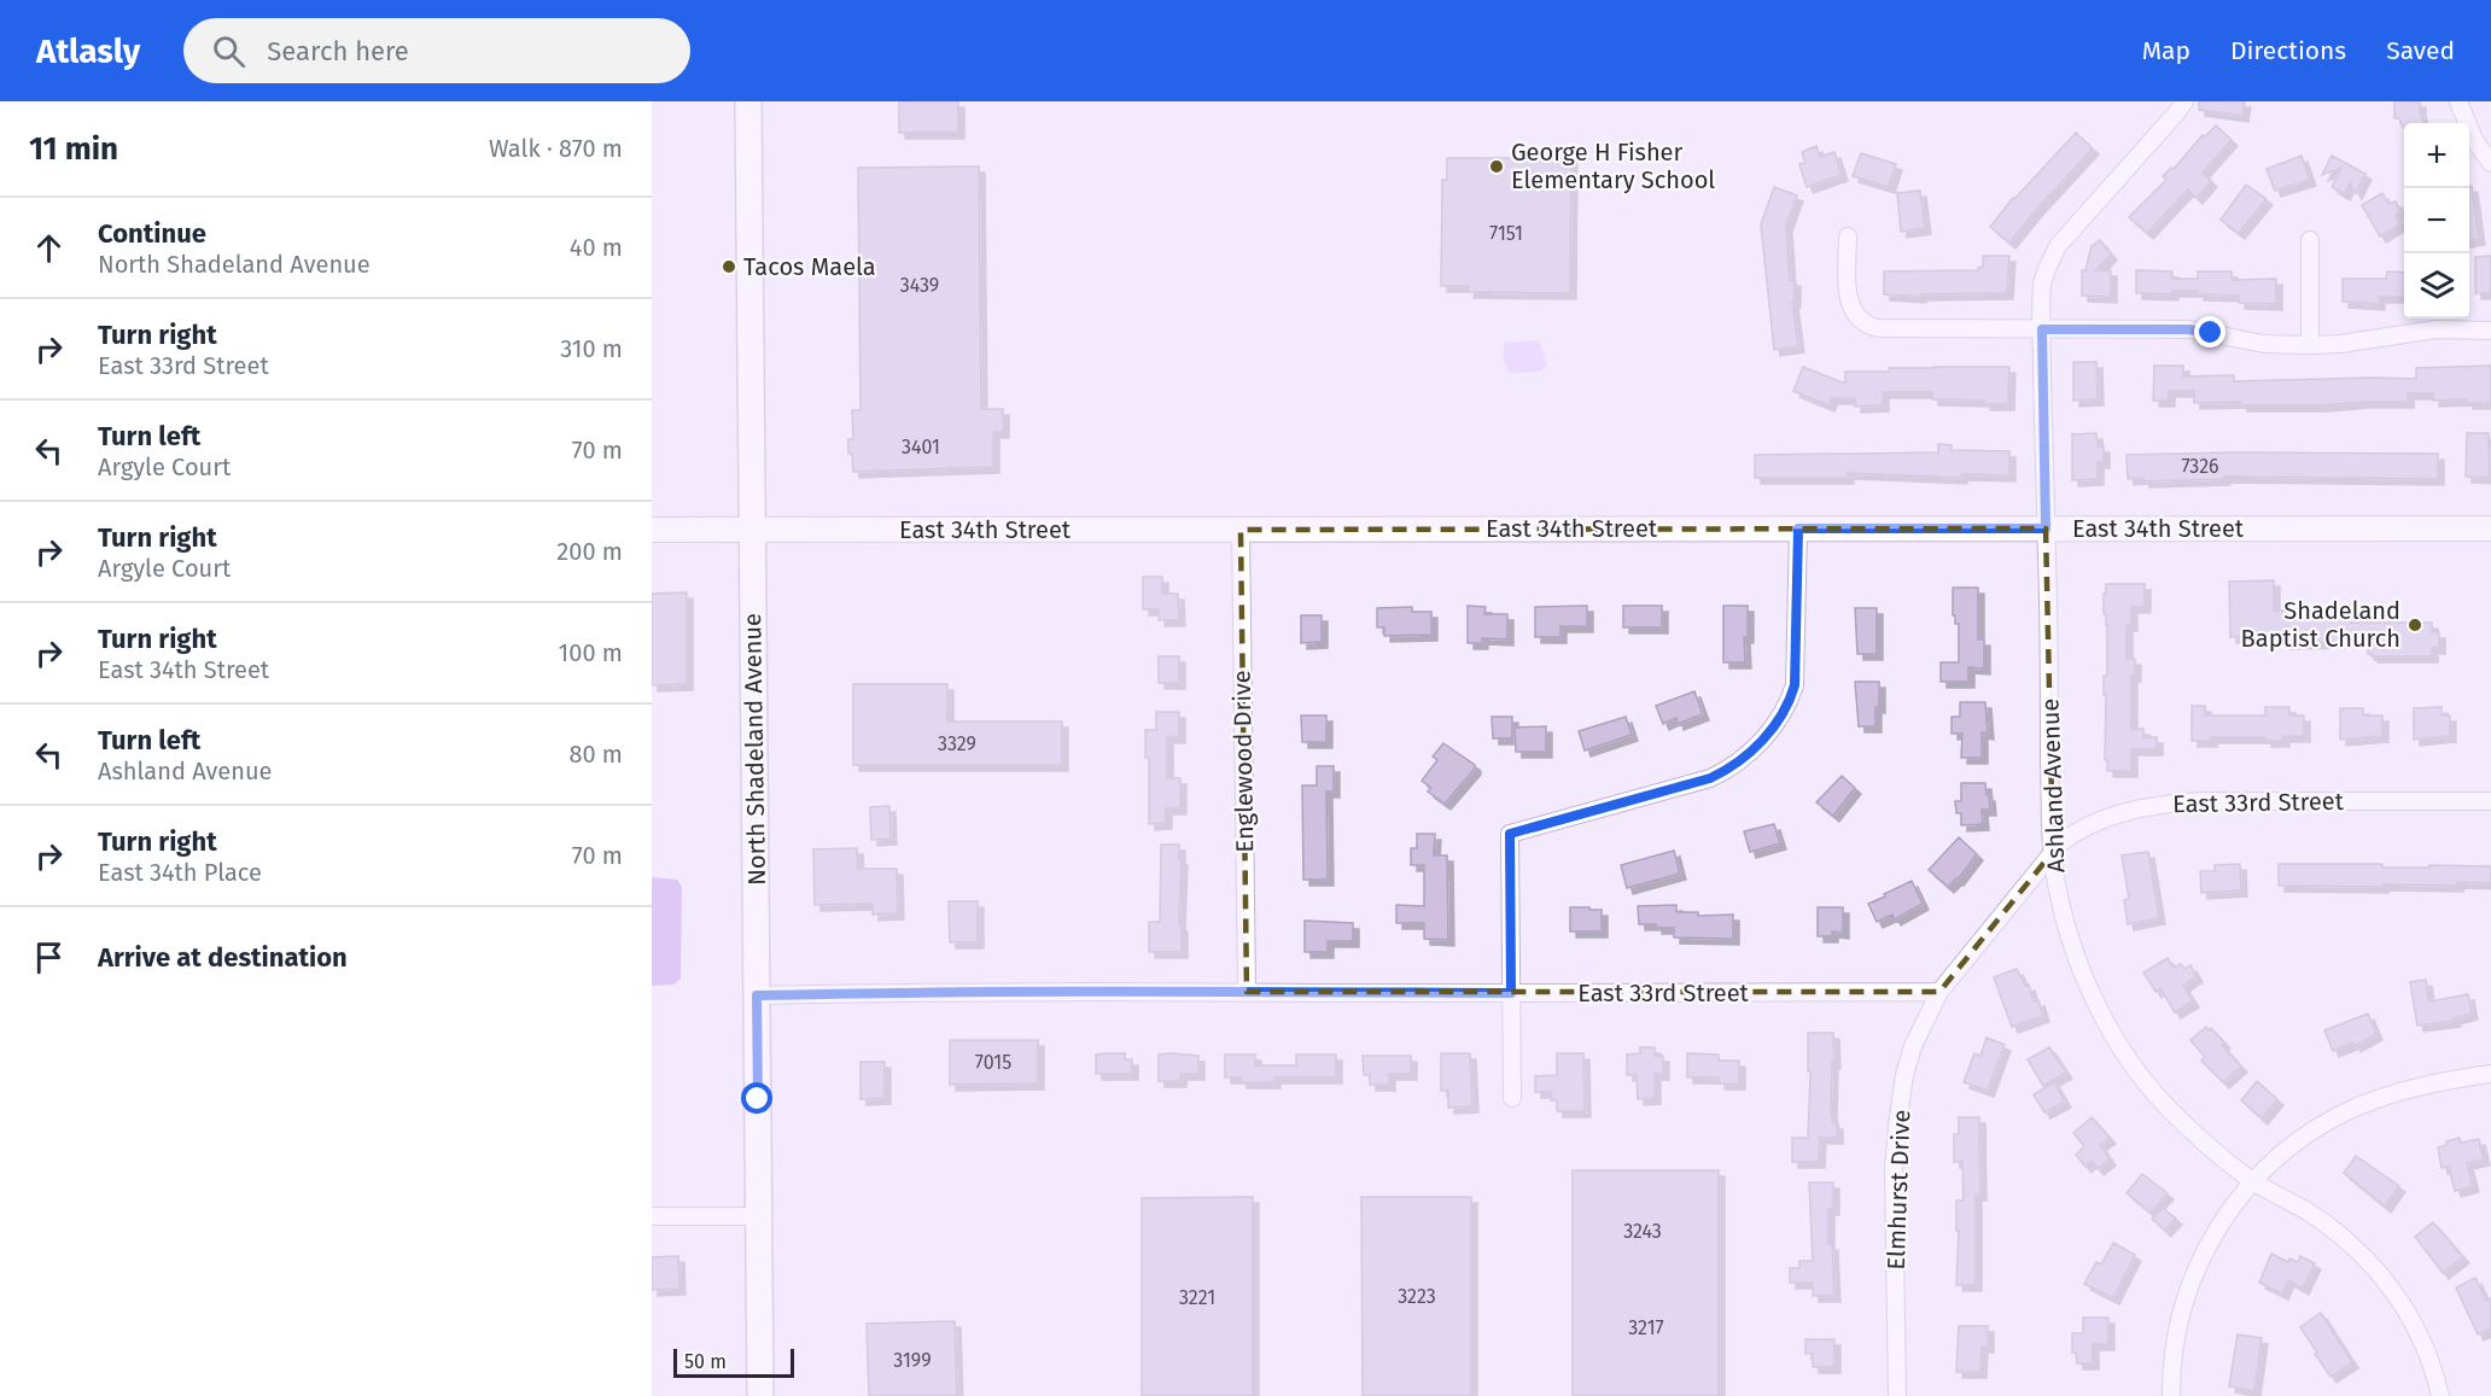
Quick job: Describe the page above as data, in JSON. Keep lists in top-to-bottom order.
{
  "streets": {
    "main road": ["North Shadeland Avenue"],
    "street": [
      "East 34th Street",
      "Englewood Drive",
      "Ashland Avenue",
      "East 33rd Street",
      "Elmhurst Drive"
    ]
  },
  "crossings": [
    ["East 34th Street", "North Shadeland Avenue"],
    ["East 34th Street", "Englewood Drive"],
    ["East 34th Street", "Ashland Avenue"],
    ["North Shadeland Avenue", "East 33rd Street"],
    ["Englewood Drive", "East 33rd Street"],
    ["Ashland Avenue", "East 33rd Street"],
    ["East 33rd Street", "Elmhurst Drive"]
  ],
  "places": ["George H Fisher Elementary School", "Tacos Maela", "Shadeland Baptist Church"],
  "house_numbers": [
    "7151",
    "3439",
    "3401",
    "7326",
    "3329",
    "7015",
    "3243",
    "3223",
    "3221",
    "3217",
    "3199"
  ],
  "scale_bar": "50 m",
  "page": {
    "header": "Atlasly",
    "search": "Search here",
    "nav": ["Map", "Directions", "Saved"],
    "heading": ["11 min", "Walk · 870 m"],
    "map_buttons": ["+", "−"],
    "list": [
      ["Continue", "North Shadeland Avenue", "40 m"],
      ["Turn right", "East 33rd Street", "310 m"],
      ["Turn left", "Argyle Court", "70 m"],
      ["Turn right", "Argyle Court", "200 m"],
      ["Turn right", "East 34th Street", "100 m"],
      ["Turn left", "Ashland Avenue", "80 m"],
      ["Turn right", "East 34th Place", "70 m"],
      "Arrive at destination"
    ],
    "scale": "50 m"
  }
}
